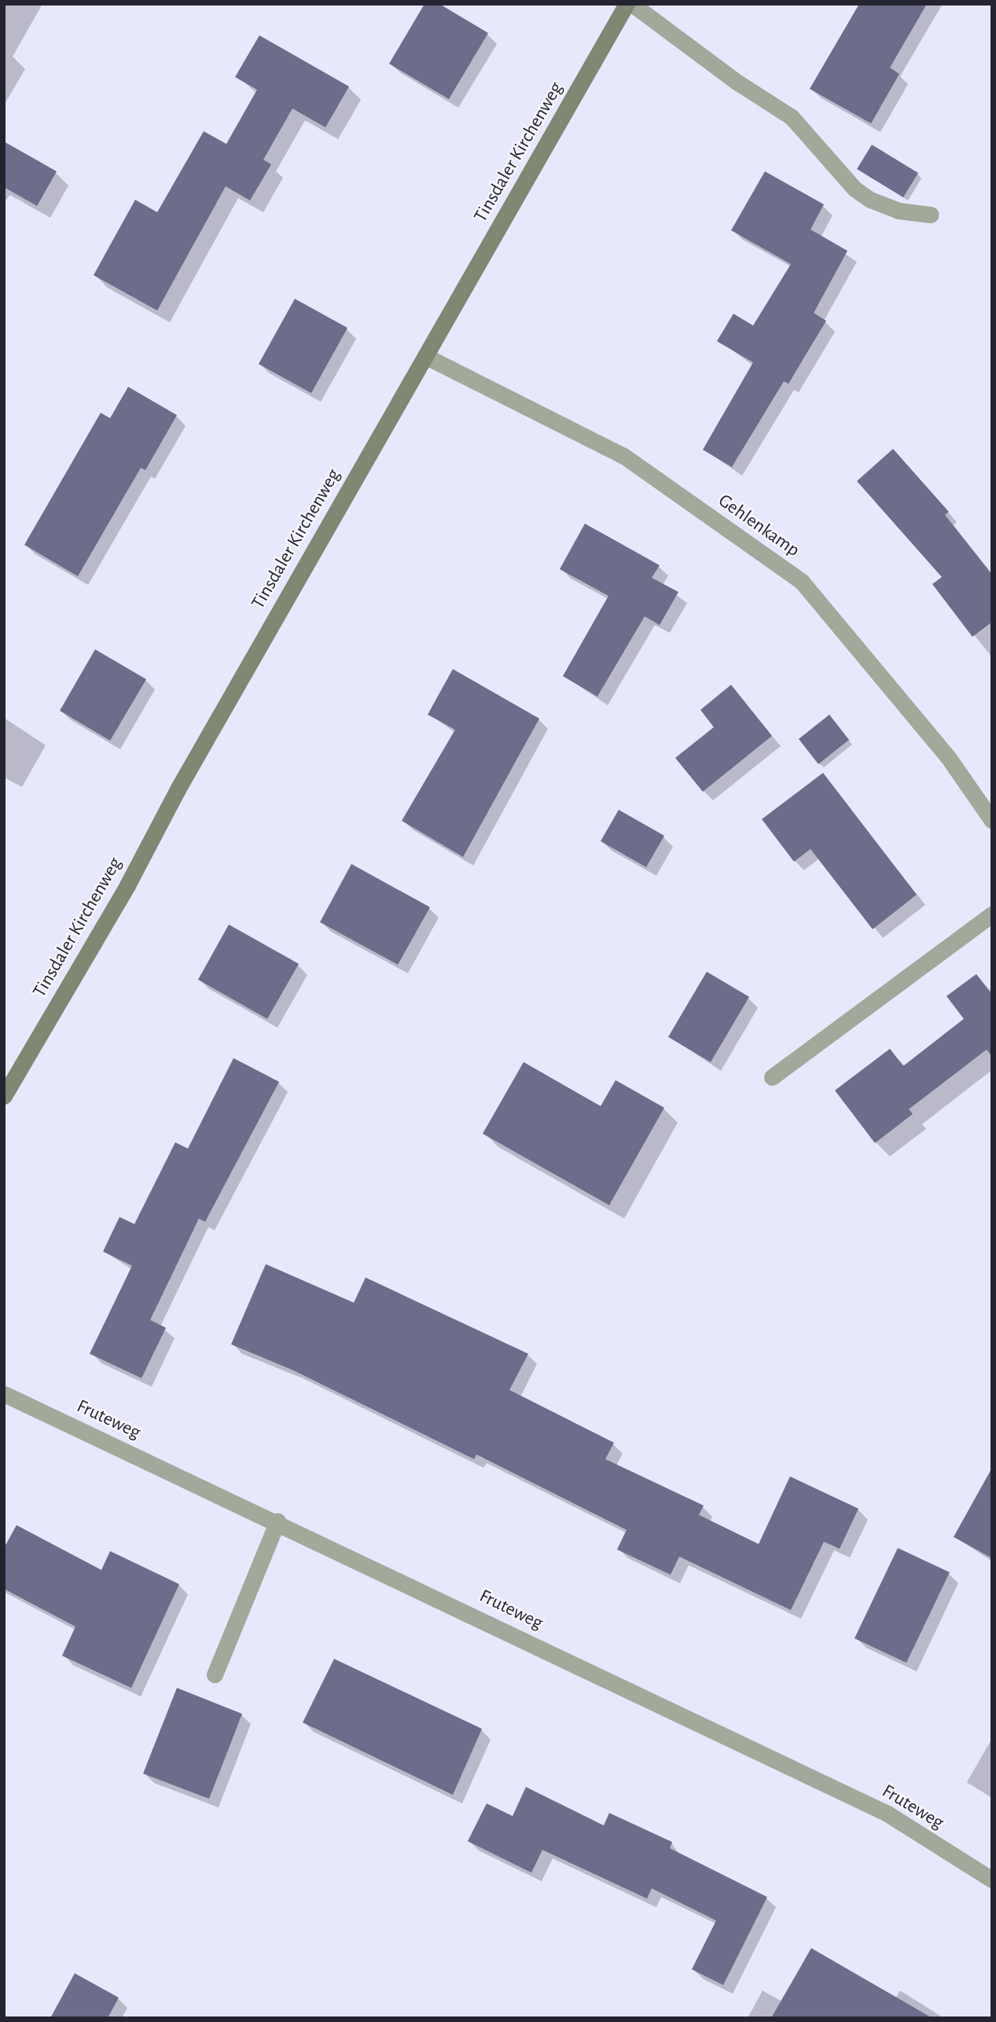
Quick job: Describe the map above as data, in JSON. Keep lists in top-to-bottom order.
{
  "streets": {
    "street": ["Tinsdaler Kirchenweg", "Gehlenkamp", "Fruteweg"]
  },
  "crossings": [
    ["Tinsdaler Kirchenweg", "Gehlenkamp"]
  ]
}
